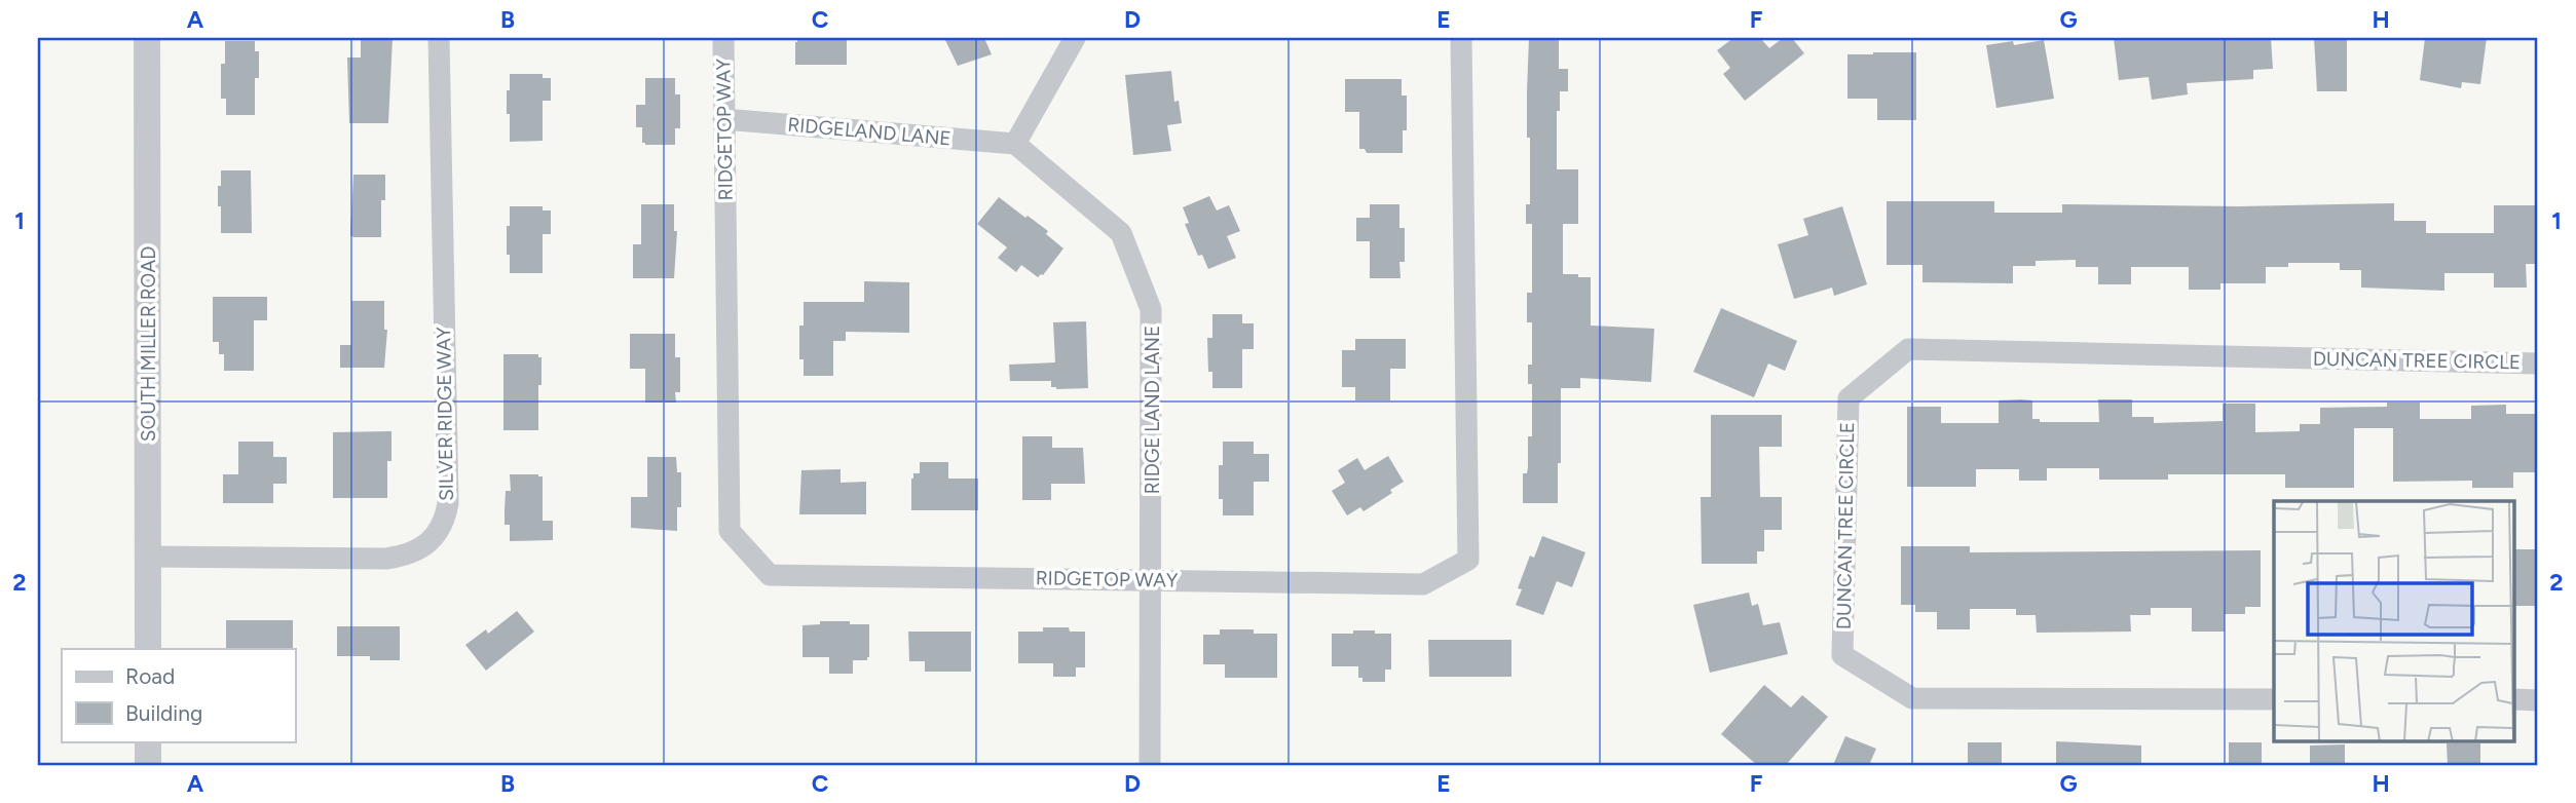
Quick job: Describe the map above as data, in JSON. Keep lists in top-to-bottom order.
{
  "streets": {
    "street": [
      "RIDGETOP WAY",
      "RIDGELAND LANE",
      "SOUTH MILLER ROAD",
      "DUNCAN TREE CIRCLE",
      "RIDGE LAND LANE",
      "SILVER RIDGE WAY"
    ]
  },
  "crossings": [
    ["RIDGETOP WAY", "RIDGELAND LANE"],
    ["RIDGETOP WAY", "RIDGE LAND LANE"],
    ["RIDGELAND LANE", "RIDGE LAND LANE"],
    ["SOUTH MILLER ROAD", "SILVER RIDGE WAY"]
  ],
  "legend": ["Road", "Building"],
  "grid": {
    "columns": [
      "A",
      "B",
      "C",
      "D",
      "E",
      "F",
      "G",
      "H"
    ],
    "rows": ["1", "2"]
  }
}
